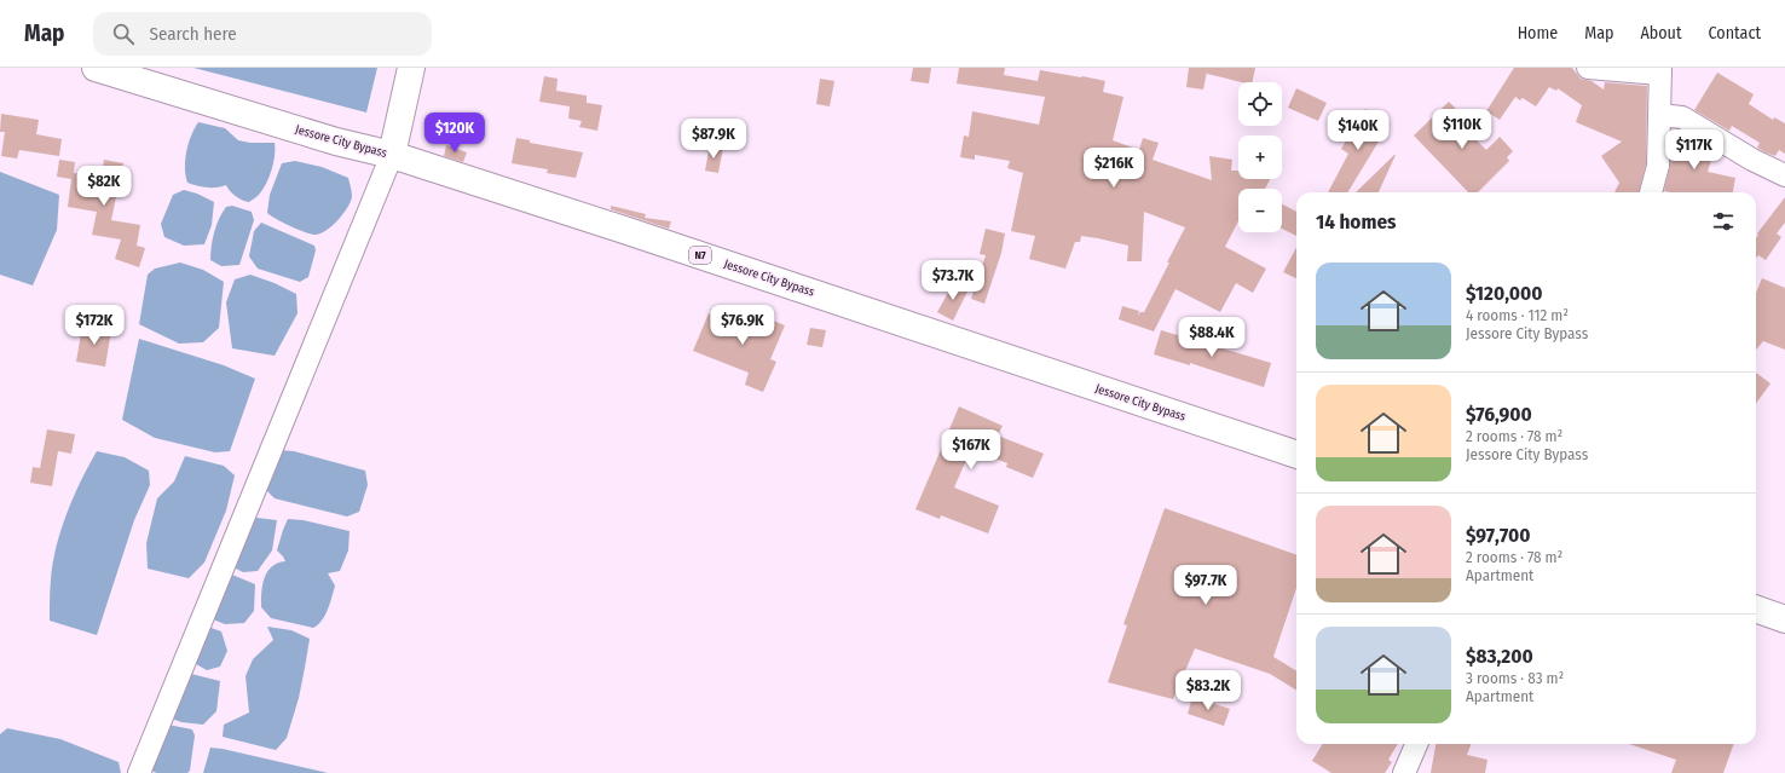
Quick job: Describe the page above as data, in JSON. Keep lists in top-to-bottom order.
{
  "streets": {
    "main road": ["Jessore City Bypass", "N7"]
  },
  "page": {
    "header": "Map",
    "search": "Search here",
    "nav": [
      "Home",
      "Map",
      "About",
      "Contact"
    ],
    "map_buttons": ["+", "−"],
    "price": [
      "$110K",
      "$140K",
      "$120K",
      "$87.9K",
      "$117K",
      "$216K",
      "$82K",
      "$73.7K",
      "$172K",
      "$76.9K",
      "$88.4K",
      "$167K",
      "$97.7K",
      "$83.2K"
    ],
    "heading": "14 homes",
    "list": [
      {
        "name": "$120,000",
        "note": "4 rooms · 112 m² · Jessore City Bypass"
      },
      {
        "name": "$76,900",
        "note": "2 rooms · 78 m² · Jessore City Bypass"
      },
      {
        "name": "$97,700",
        "note": "2 rooms · 78 m² · Apartment"
      },
      {
        "name": "$83,200",
        "note": "3 rooms · 83 m² · Apartment"
      }
    ]
  }
}
